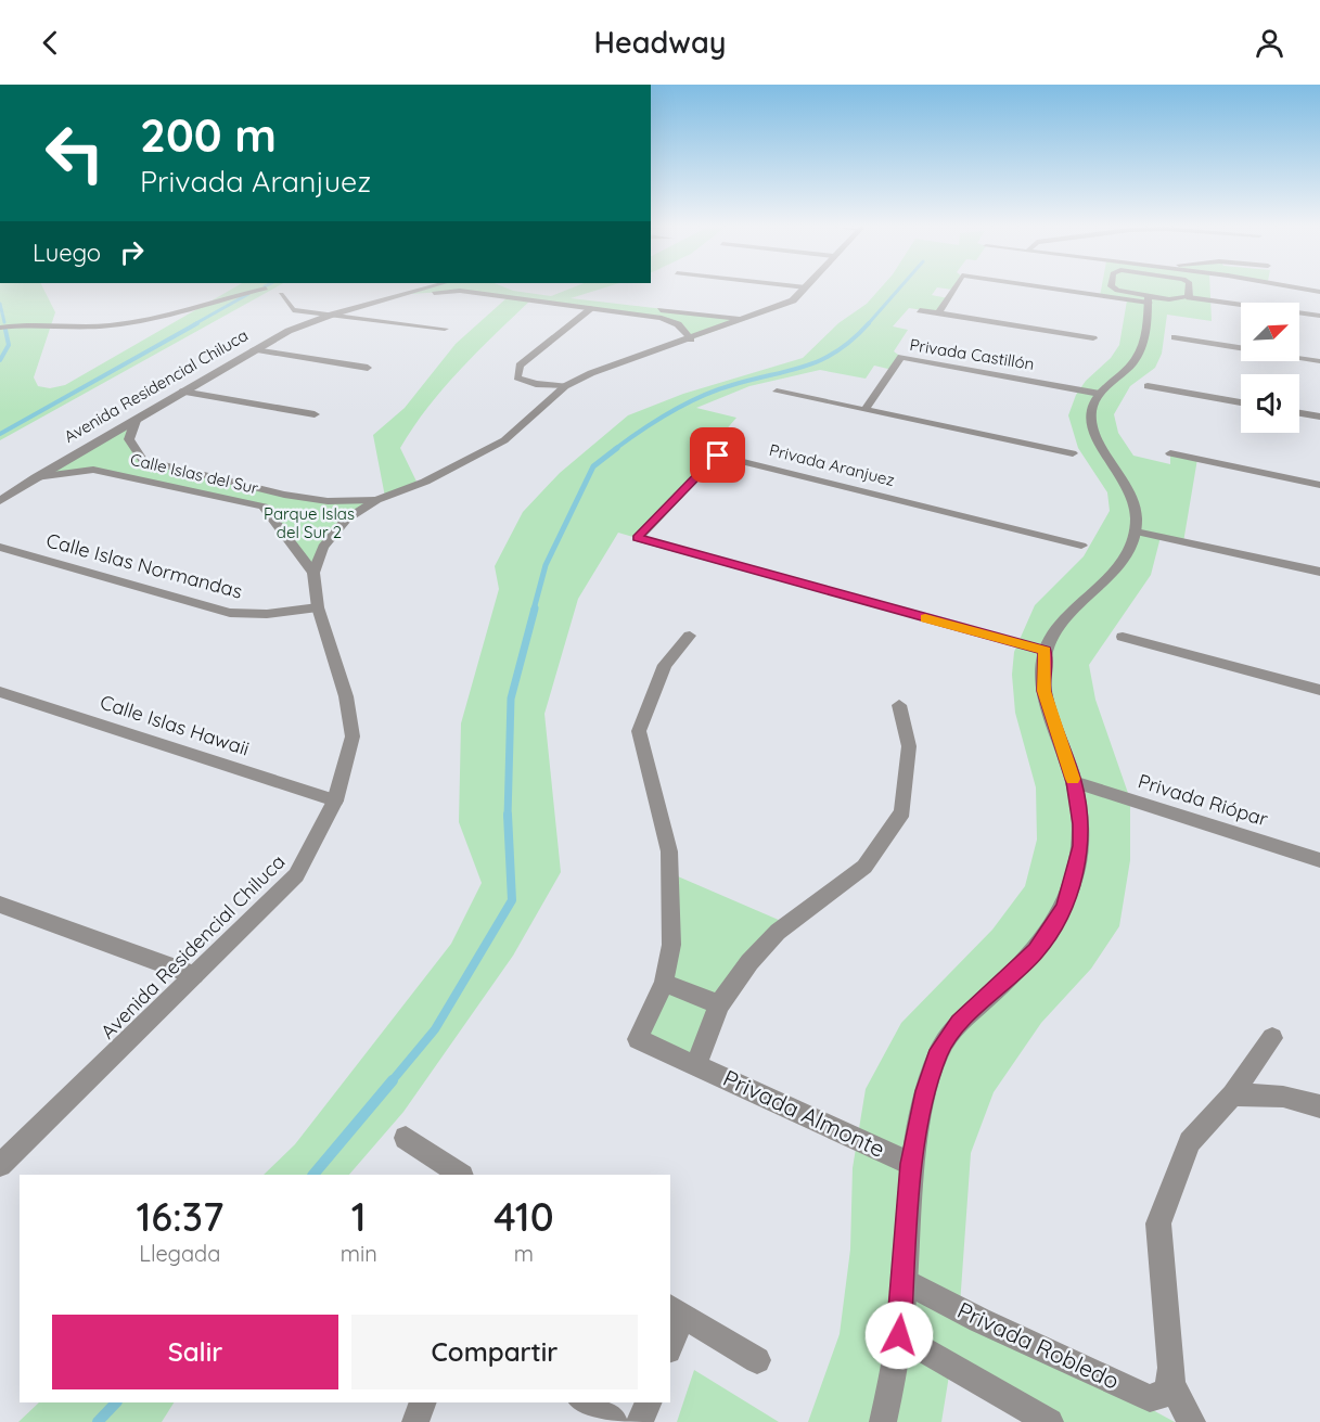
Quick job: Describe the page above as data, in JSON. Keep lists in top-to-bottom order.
{
  "streets": {
    "street": [
      "Privada Castillón",
      "Avenida Residencial Chiluca",
      "Privada Aranjuez",
      "Calle Islas del Sur",
      "Calle Islas Normandas",
      "Calle Islas Hawaii",
      "Privada Riópar",
      "Privada Almonte",
      "Privada Robledo"
    ]
  },
  "crossings": [
    ["Avenida Residencial Chiluca", "Calle Islas del Sur"],
    ["Avenida Residencial Chiluca", "Calle Islas Normandas"],
    ["Avenida Residencial Chiluca", "Calle Islas Hawaii"]
  ],
  "parks": ["Parque Islas del Sur 2"],
  "north": "top right",
  "page": {
    "header": "Headway",
    "turn": ["200 m", "Privada Aranjuez"],
    "then": "Luego",
    "eta": [
      "16:37",
      "Llegada",
      "1",
      "min",
      "410",
      "m"
    ],
    "buttons": ["Salir", "Compartir"]
  }
}
